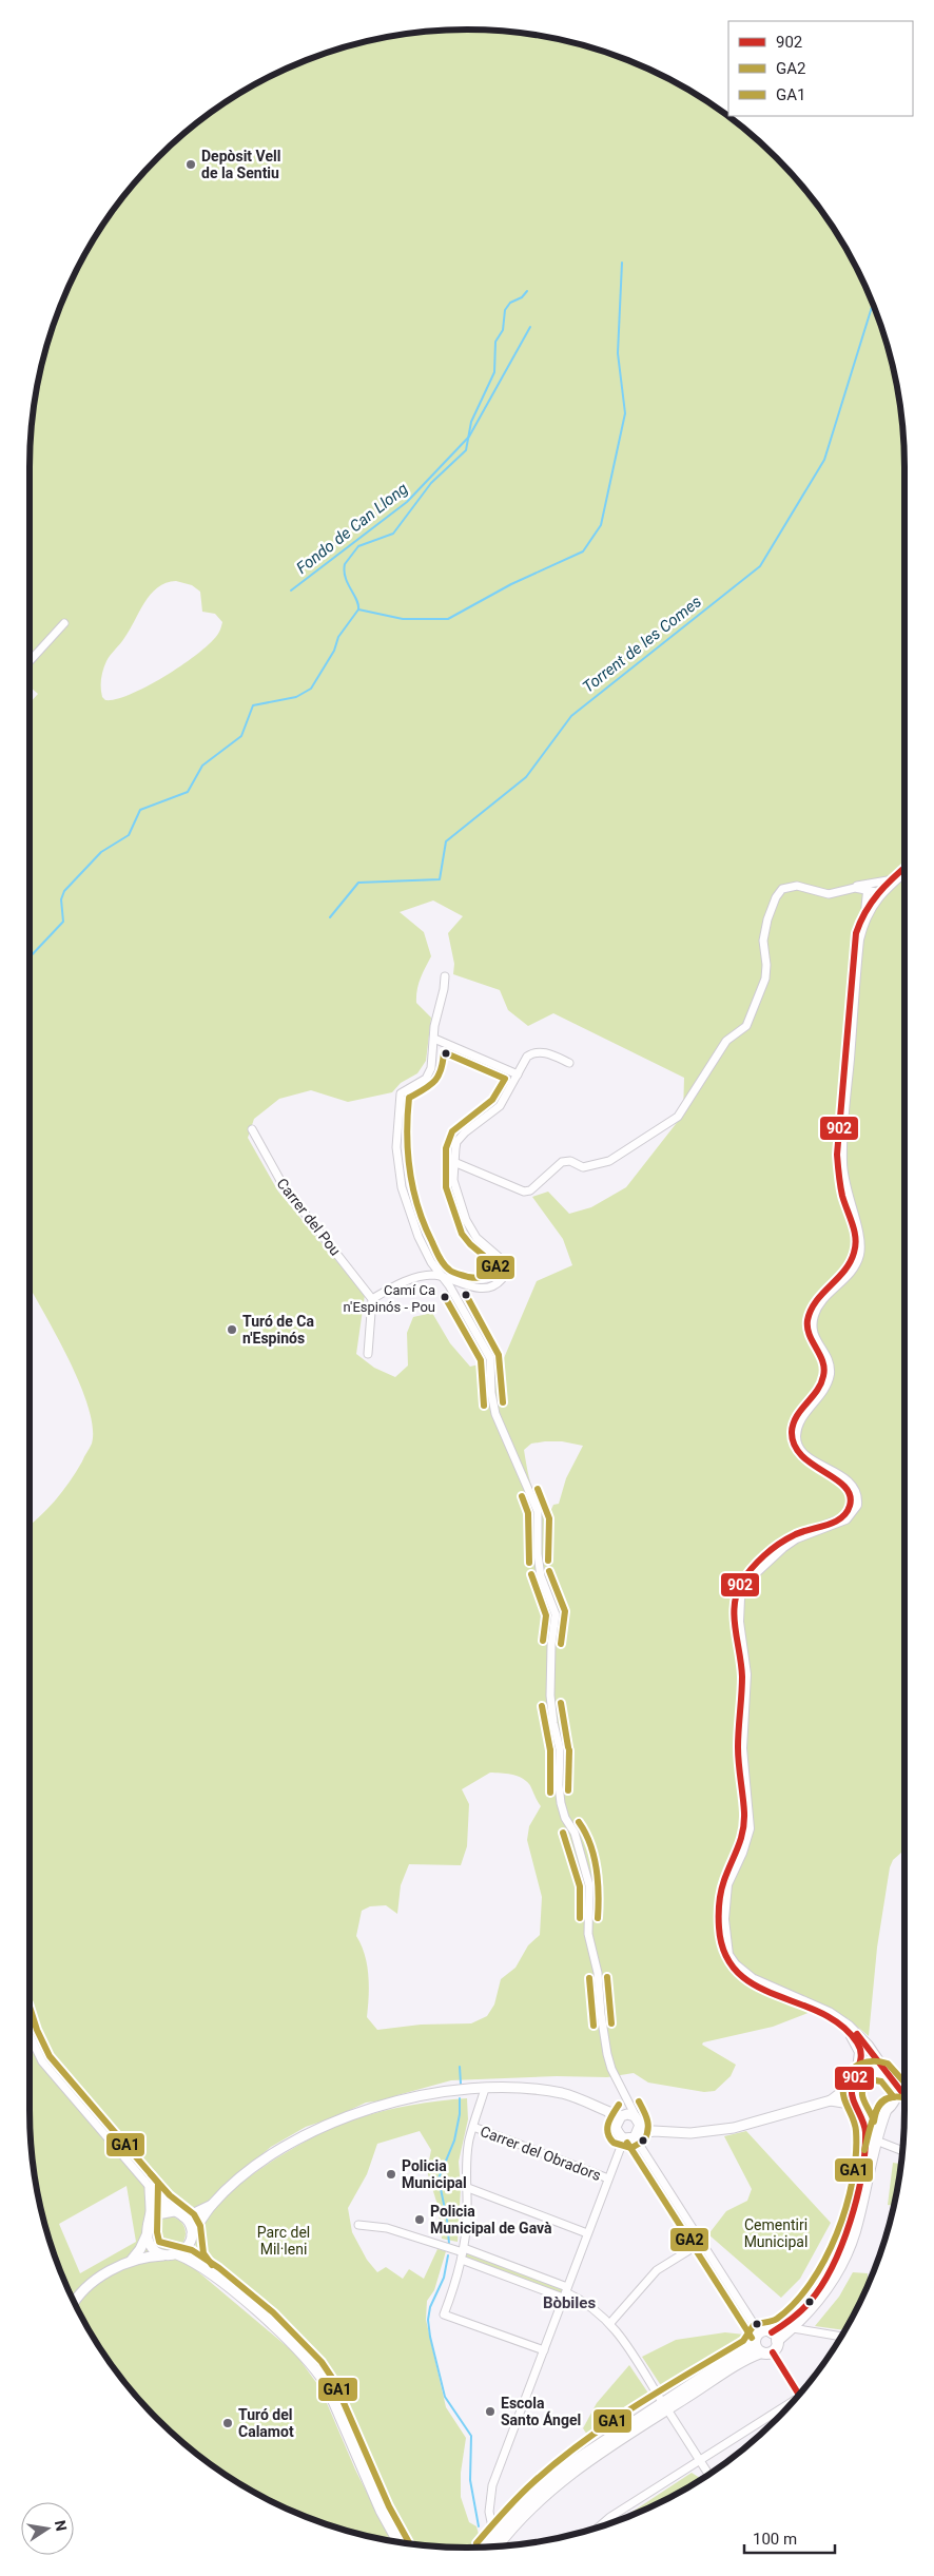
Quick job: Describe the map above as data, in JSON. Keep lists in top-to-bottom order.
{
  "streets": {
    "street": ["Carrer del Pou", "Carrer del Obradors"]
  },
  "districts": ["Bòbiles"],
  "water": ["Fondo de Can Llong", "Torrent de les Comes"],
  "parks": ["Cementiri Municipal", "Parc del Mil·leni"],
  "places": [
    "Depòsit Vell de la Sentiu",
    "Camí Ca n'Espinós - Pou",
    "Turó de Ca n'Espinós",
    "Policia Municipal",
    "Policia Municipal de Gavà",
    "Escola Santo Ángel",
    "Turó del Calamot"
  ],
  "lines": ["transit line 902", "transit line GA2", "transit line GA1"],
  "legend": ["902", "GA2", "GA1"],
  "scale_bar": "100 m",
  "north": "right"
}
